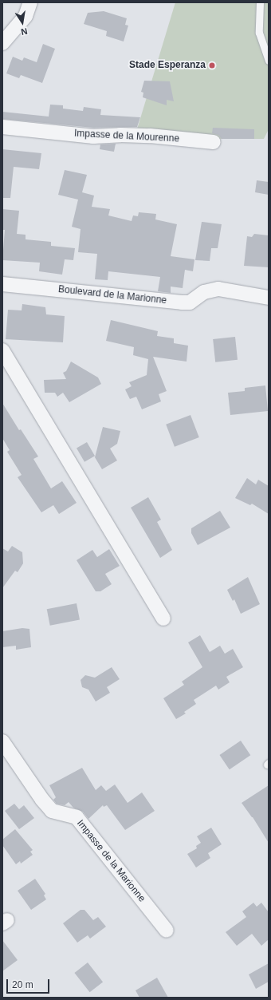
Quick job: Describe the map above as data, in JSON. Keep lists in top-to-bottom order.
{
  "streets": {
    "street": ["Impasse de la Mourenne", "Boulevard de la Marionne", "Impasse de la Marionne"]
  },
  "places": ["Stade Esperanza"],
  "scale_bar": "20 m",
  "north": "bottom"
}
